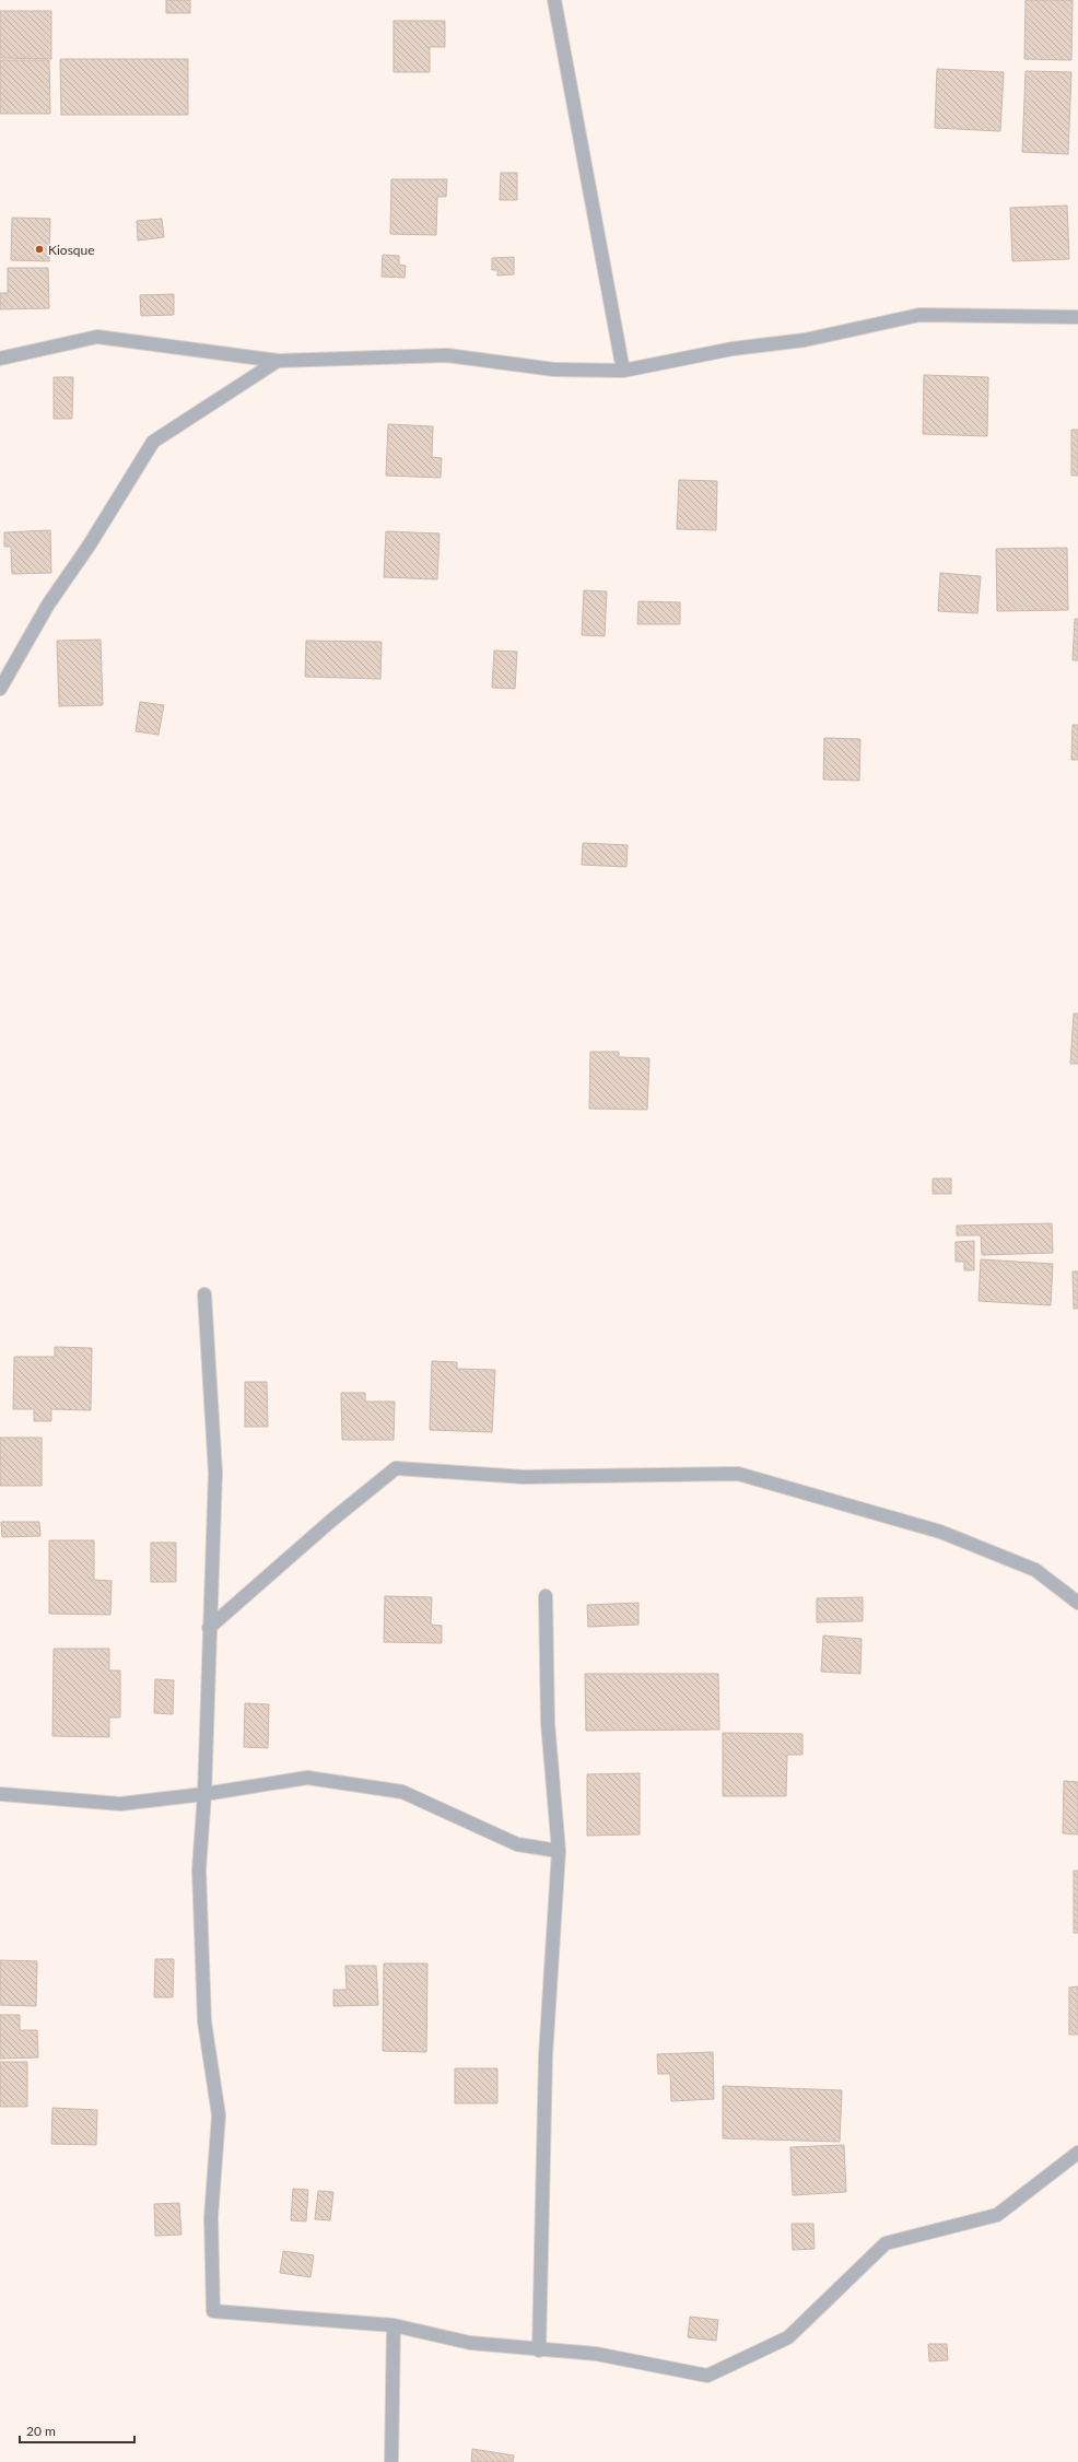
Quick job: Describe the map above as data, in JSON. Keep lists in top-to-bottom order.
{
  "places": ["Kiosque"],
  "scale_bar": "20 m"
}
